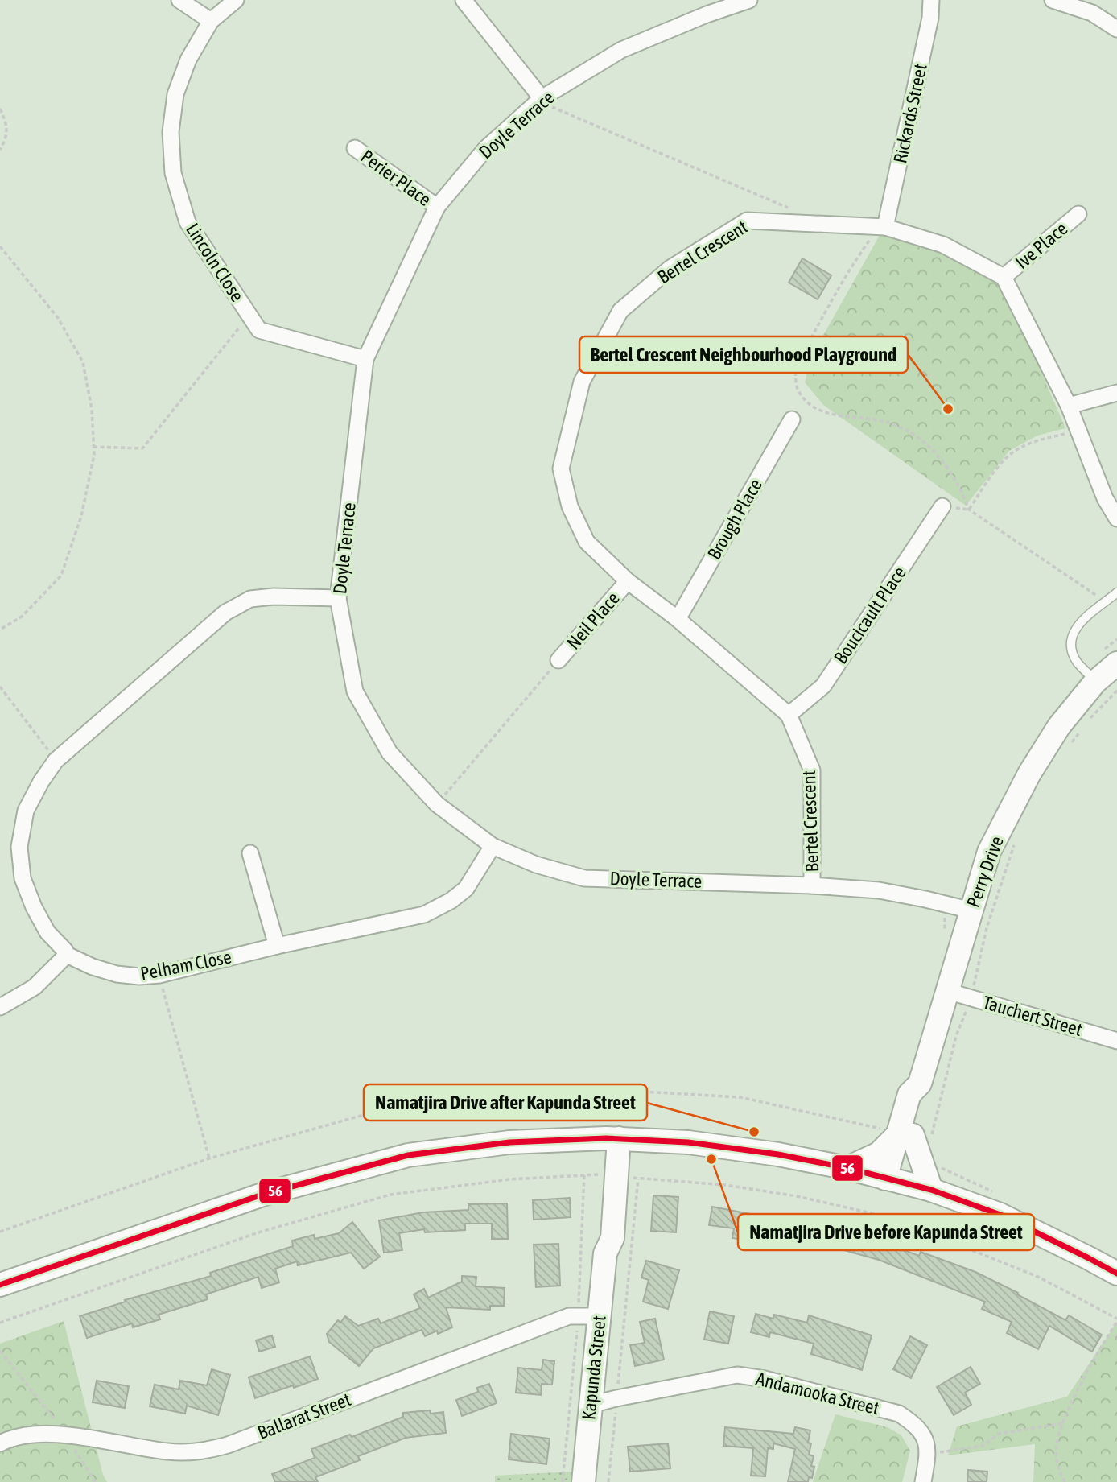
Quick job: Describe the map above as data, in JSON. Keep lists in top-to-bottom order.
{
  "streets": {
    "main road": ["Perry Drive", "Kapunda Street"],
    "street": [
      "Rickards Street",
      "Doyle Terrace",
      "Perier Place",
      "Ive Place",
      "Bertel Crescent",
      "Lincoln Close",
      "Brough Place",
      "Boucicault Place",
      "Neil Place",
      "Pelham Close",
      "Tauchert Street",
      "Andamooka Street",
      "Ballarat Street"
    ]
  },
  "crossings": [
    ["Rickards Street", "Bertel Crescent"],
    ["Doyle Terrace", "Perier Place"],
    ["Doyle Terrace", "Bertel Crescent"],
    ["Doyle Terrace", "Lincoln Close"],
    ["Doyle Terrace", "Perry Drive"],
    ["Doyle Terrace", "Pelham Close"],
    ["Ive Place", "Bertel Crescent"],
    ["Bertel Crescent", "Brough Place"],
    ["Bertel Crescent", "Boucicault Place"],
    ["Bertel Crescent", "Neil Place"],
    ["Perry Drive", "Tauchert Street"],
    ["Kapunda Street", "Andamooka Street"],
    ["Kapunda Street", "Ballarat Street"]
  ],
  "places": ["Bertel Crescent Neighbourhood Playground", "Namatjira Drive after Kapunda Street", "Namatjira Drive before Kapunda Street"],
  "lines": ["transit line 56"]
}
